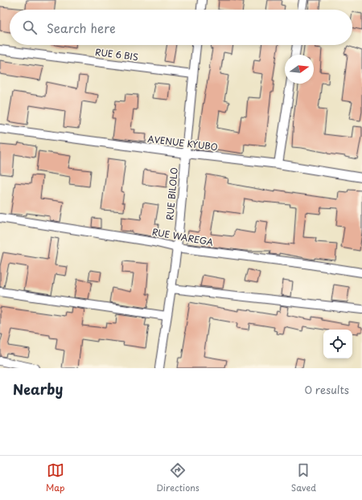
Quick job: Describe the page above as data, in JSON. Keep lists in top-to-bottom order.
{
  "streets": {
    "street": [
      "RUE 6 BIS",
      "AVENUE KYUBO",
      "RUE BILOLO",
      "RUE WAREGA"
    ]
  },
  "crossings": [
    ["RUE 6 BIS", "RUE BILOLO"],
    ["AVENUE KYUBO", "RUE BILOLO"],
    ["RUE BILOLO", "RUE WAREGA"]
  ],
  "north": "right",
  "page": {
    "search": "Search here",
    "heading": ["Nearby", "0 results"],
    "nav": ["Map", "Directions", "Saved"]
  }
}
